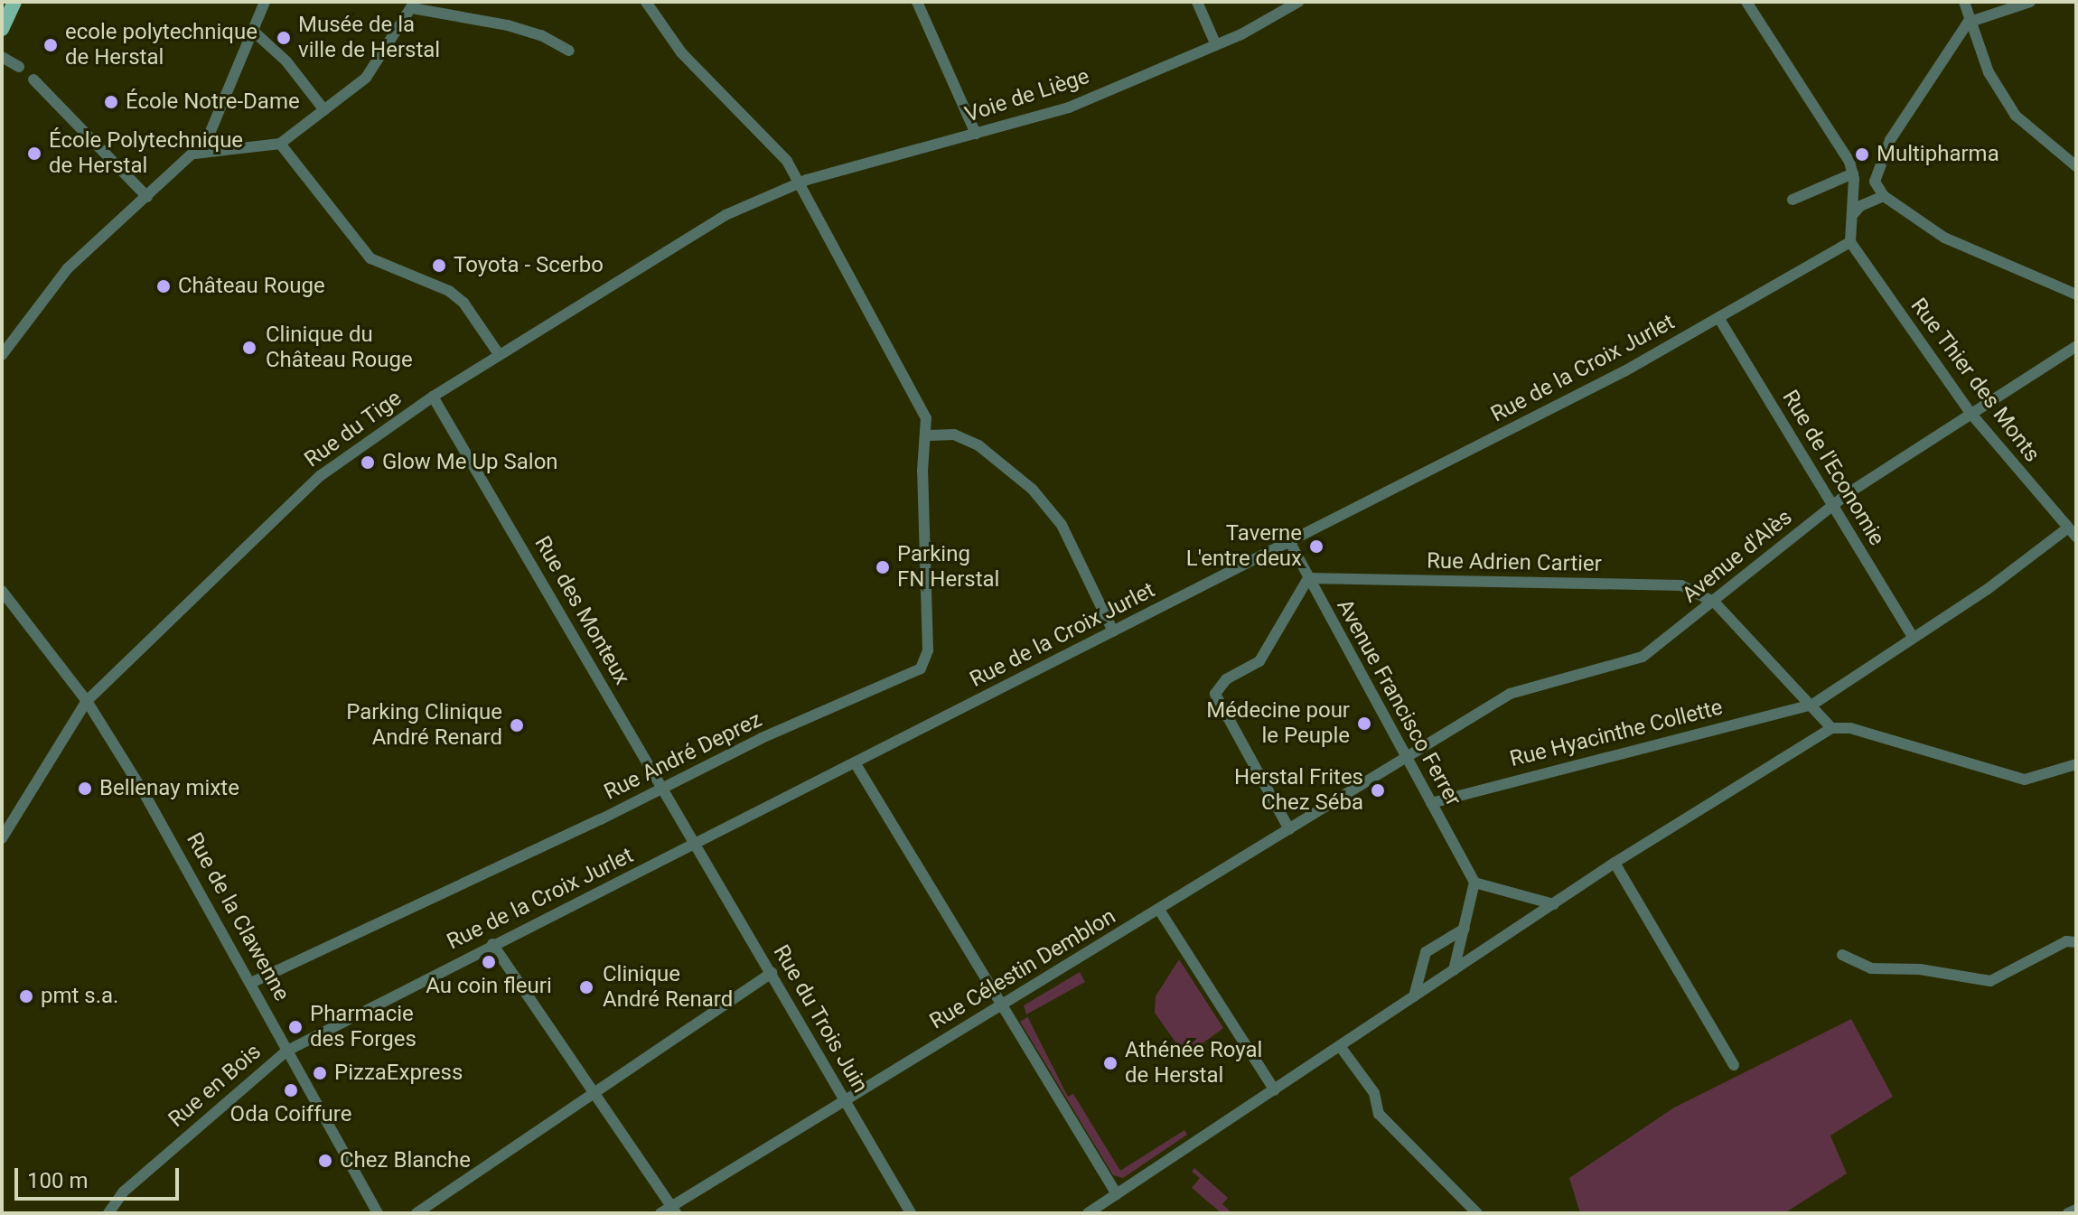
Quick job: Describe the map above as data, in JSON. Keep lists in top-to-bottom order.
{
  "streets": {
    "street": [
      "Voie de Liège",
      "Rue de la Croix Jurlet",
      "Rue Thier des Monts",
      "Rue du Tige",
      "Rue de l'Economie",
      "Avenue d'Alès",
      "Rue Adrien Cartier",
      "Rue des Monteux",
      "Avenue Francisco Ferrer",
      "Rue Hyacinthe Collette",
      "Rue André Deprez",
      "Rue de la Clawenne",
      "Rue Célestin Demblon",
      "Rue du Trois Juin",
      "Rue en Bois"
    ]
  },
  "crossings": [
    ["Voie de Liège", "Rue du Tige"],
    ["Rue de la Croix Jurlet", "Rue Thier des Monts"],
    ["Rue de la Croix Jurlet", "Rue de l'Economie"],
    ["Rue de la Croix Jurlet", "Rue des Monteux"],
    ["Rue de la Croix Jurlet", "Avenue Francisco Ferrer"],
    ["Rue de la Croix Jurlet", "Rue de la Clawenne"],
    ["Rue de la Croix Jurlet", "Rue du Trois Juin"],
    ["Rue de la Croix Jurlet", "Rue en Bois"],
    ["Rue Thier des Monts", "Avenue d'Alès"],
    ["Rue Thier des Monts", "Rue Hyacinthe Collette"],
    ["Rue du Tige", "Rue des Monteux"],
    ["Rue du Tige", "Rue de la Clawenne"],
    ["Rue de l'Economie", "Avenue d'Alès"],
    ["Rue de l'Economie", "Rue Hyacinthe Collette"],
    ["Avenue d'Alès", "Rue Adrien Cartier"],
    ["Avenue d'Alès", "Avenue Francisco Ferrer"],
    ["Avenue d'Alès", "Rue Célestin Demblon"],
    ["Rue Adrien Cartier", "Avenue Francisco Ferrer"],
    ["Rue Adrien Cartier", "Rue Hyacinthe Collette"],
    ["Rue des Monteux", "Rue André Deprez"],
    ["Rue des Monteux", "Rue du Trois Juin"],
    ["Avenue Francisco Ferrer", "Rue Hyacinthe Collette"],
    ["Avenue Francisco Ferrer", "Rue Célestin Demblon"],
    ["Rue André Deprez", "Rue de la Clawenne"],
    ["Rue de la Clawenne", "Rue en Bois"],
    ["Rue Célestin Demblon", "Rue du Trois Juin"]
  ],
  "places": [
    "Musée de la ville de Herstal",
    "ecole polytechnique de Herstal",
    "École Notre-Dame",
    "École Polytechnique de Herstal",
    "Multipharma",
    "Toyota - Scerbo",
    "Château Rouge",
    "Clinique du Château Rouge",
    "Glow Me Up Salon",
    "Taverne L'entre deux",
    "Parking FN Herstal",
    "Médecine pour le Peuple",
    "Parking Clinique André Renard",
    "Bellenay mixte",
    "Herstal Frites Chez Séba",
    "Au coin fleuri",
    "Clinique André Renard",
    "pmt s.a.",
    "Pharmacie des Forges",
    "Athénée Royal de Herstal",
    "PizzaExpress",
    "Oda Coiffure",
    "Chez Blanche"
  ],
  "scale_bar": "100 m"
}
